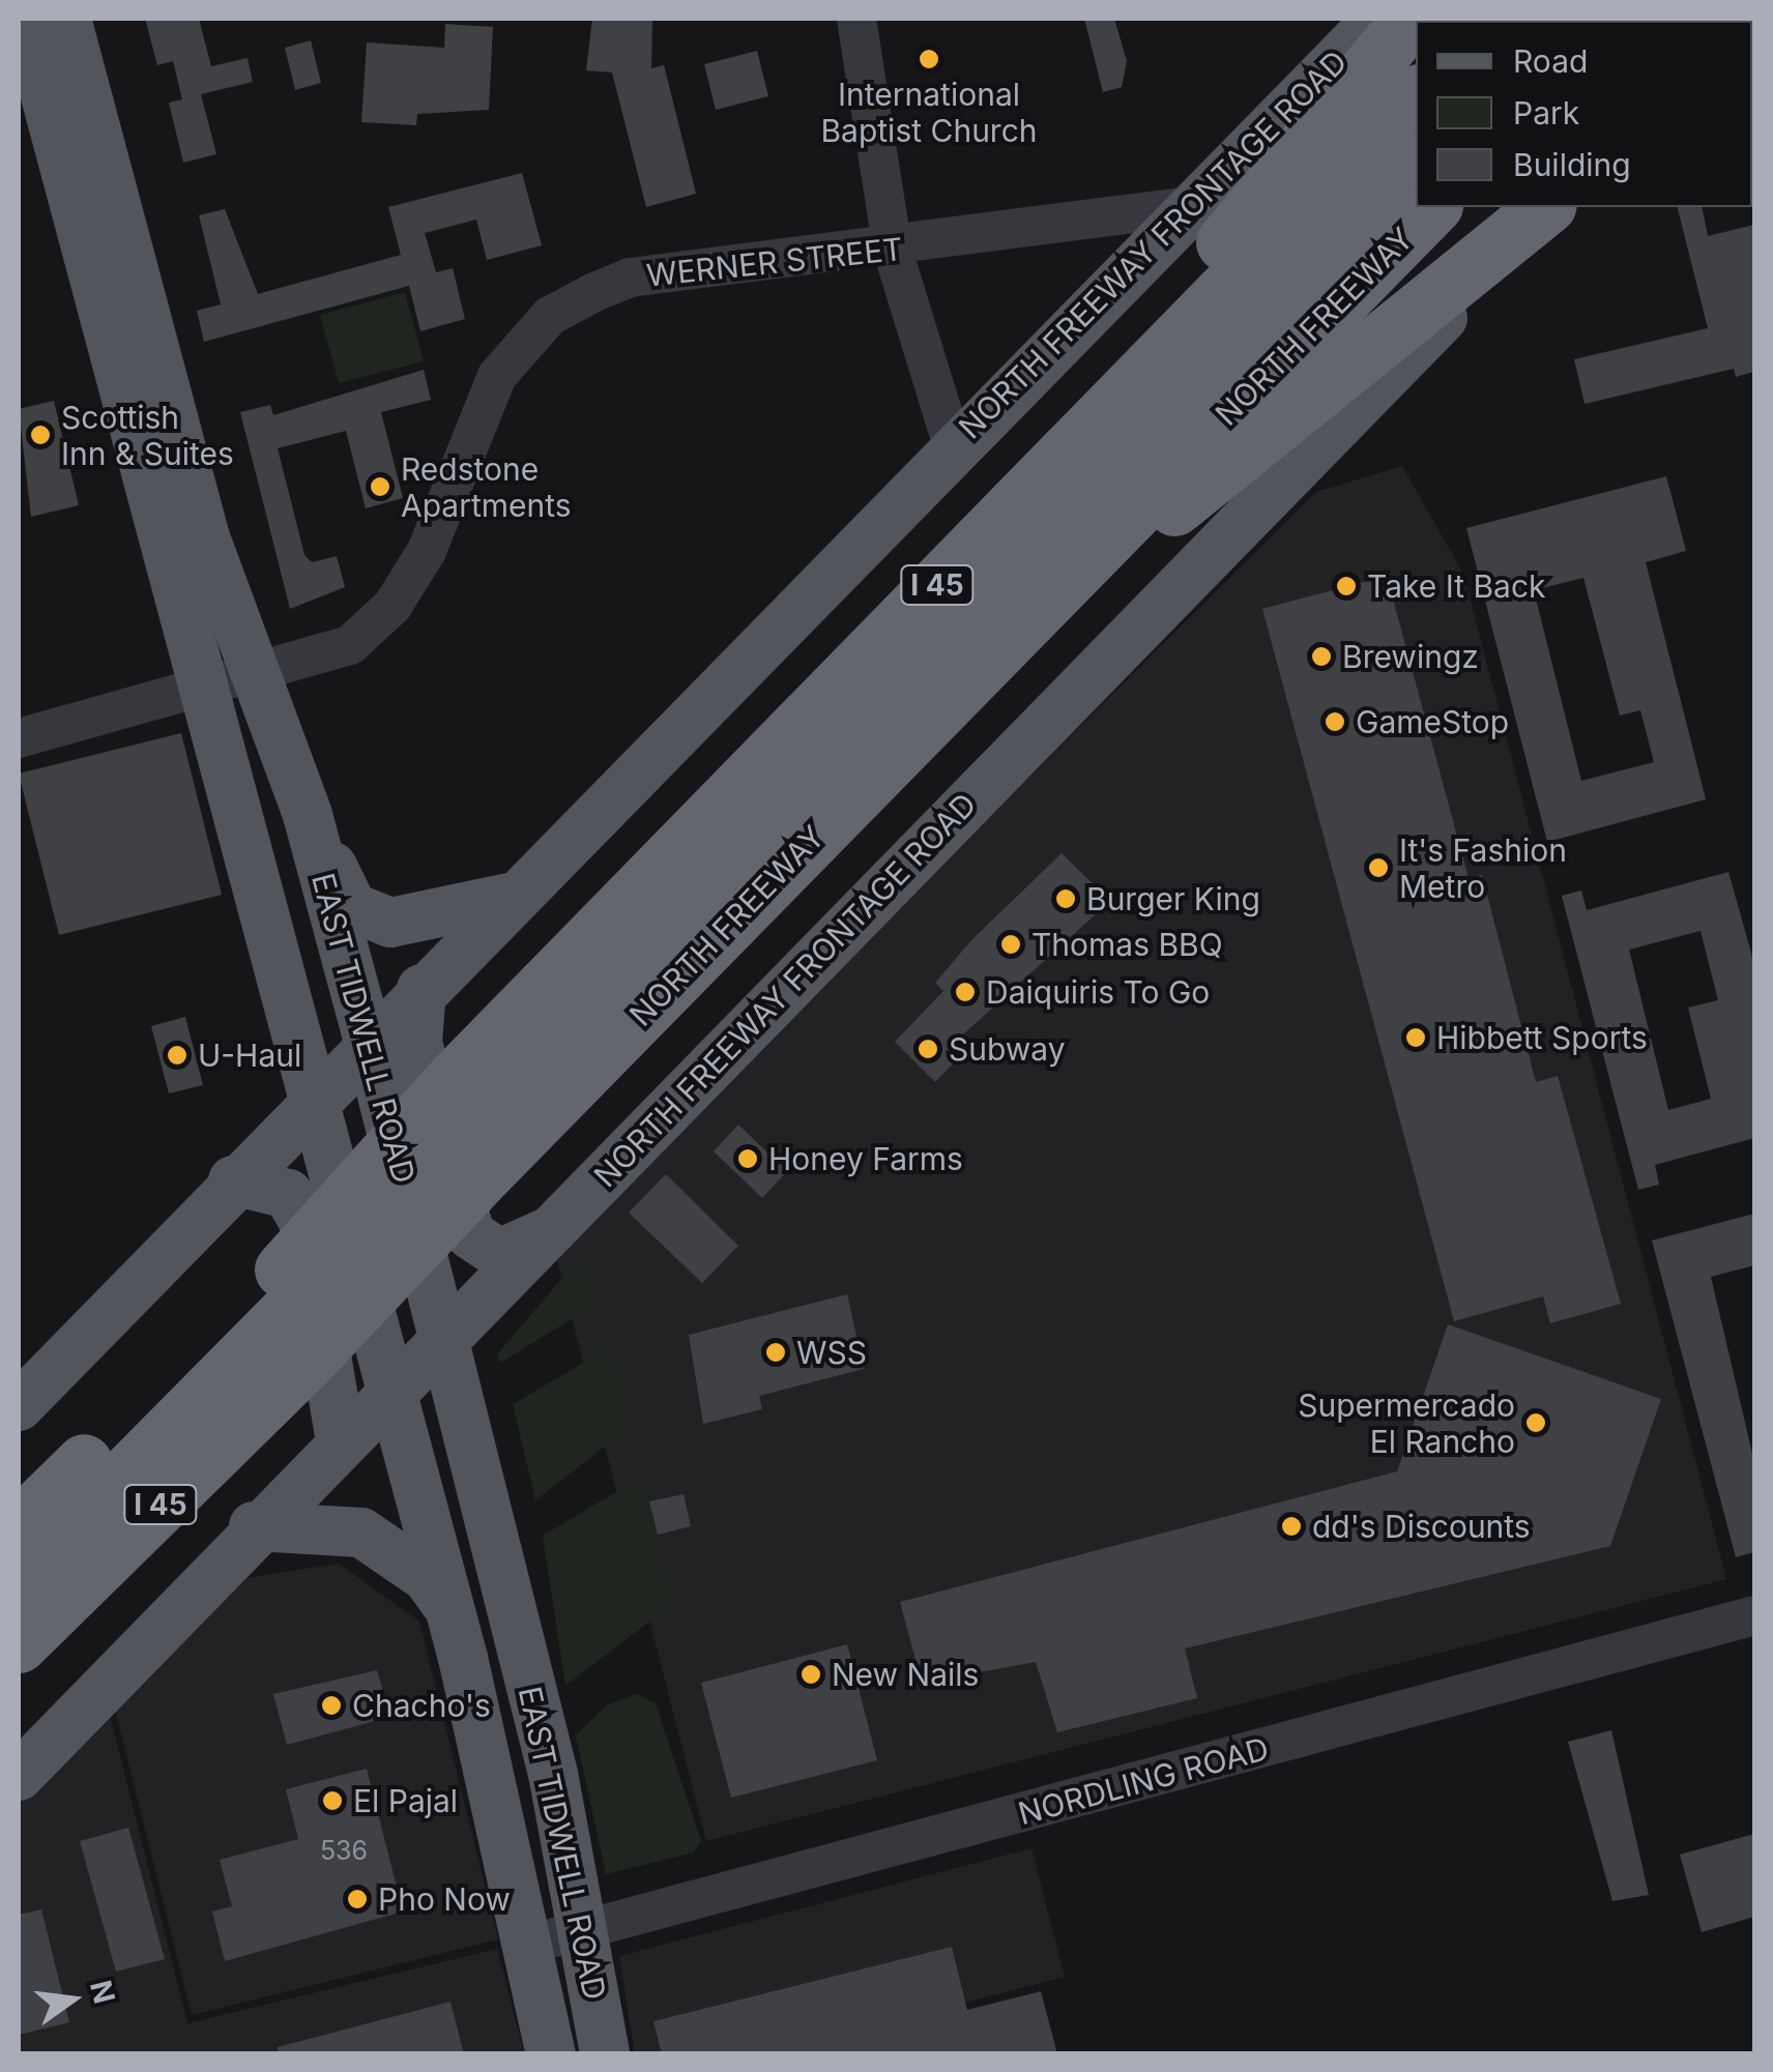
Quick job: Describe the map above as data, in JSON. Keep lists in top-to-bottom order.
{
  "streets": {
    "highway": ["NORTH FREEWAY", "I 45"],
    "main road": ["NORTH FREEWAY FRONTAGE ROAD", "EAST TIDWELL ROAD"],
    "street": ["WERNER STREET", "NORDLING ROAD"]
  },
  "crossings": [
    ["NORTH FREEWAY FRONTAGE ROAD", "WERNER STREET"],
    ["NORTH FREEWAY FRONTAGE ROAD", "EAST TIDWELL ROAD"],
    ["WERNER STREET", "EAST TIDWELL ROAD"],
    ["EAST TIDWELL ROAD", "NORDLING ROAD"]
  ],
  "places": [
    "International Baptist Church",
    "Scottish Inn & Suites",
    "Redstone Apartments",
    "Take It Back",
    "Brewingz",
    "GameStop",
    "It's Fashion Metro",
    "Burger King",
    "Thomas BBQ",
    "Daiquiris To Go",
    "Hibbett Sports",
    "Subway",
    "U-Haul",
    "Honey Farms",
    "WSS",
    "Supermercado El Rancho",
    "dd's Discounts",
    "New Nails",
    "Chacho's",
    "El Pajal",
    "Pho Now"
  ],
  "house_numbers": ["536"],
  "legend": ["Road", "Park", "Building"],
  "north": "right"
}
